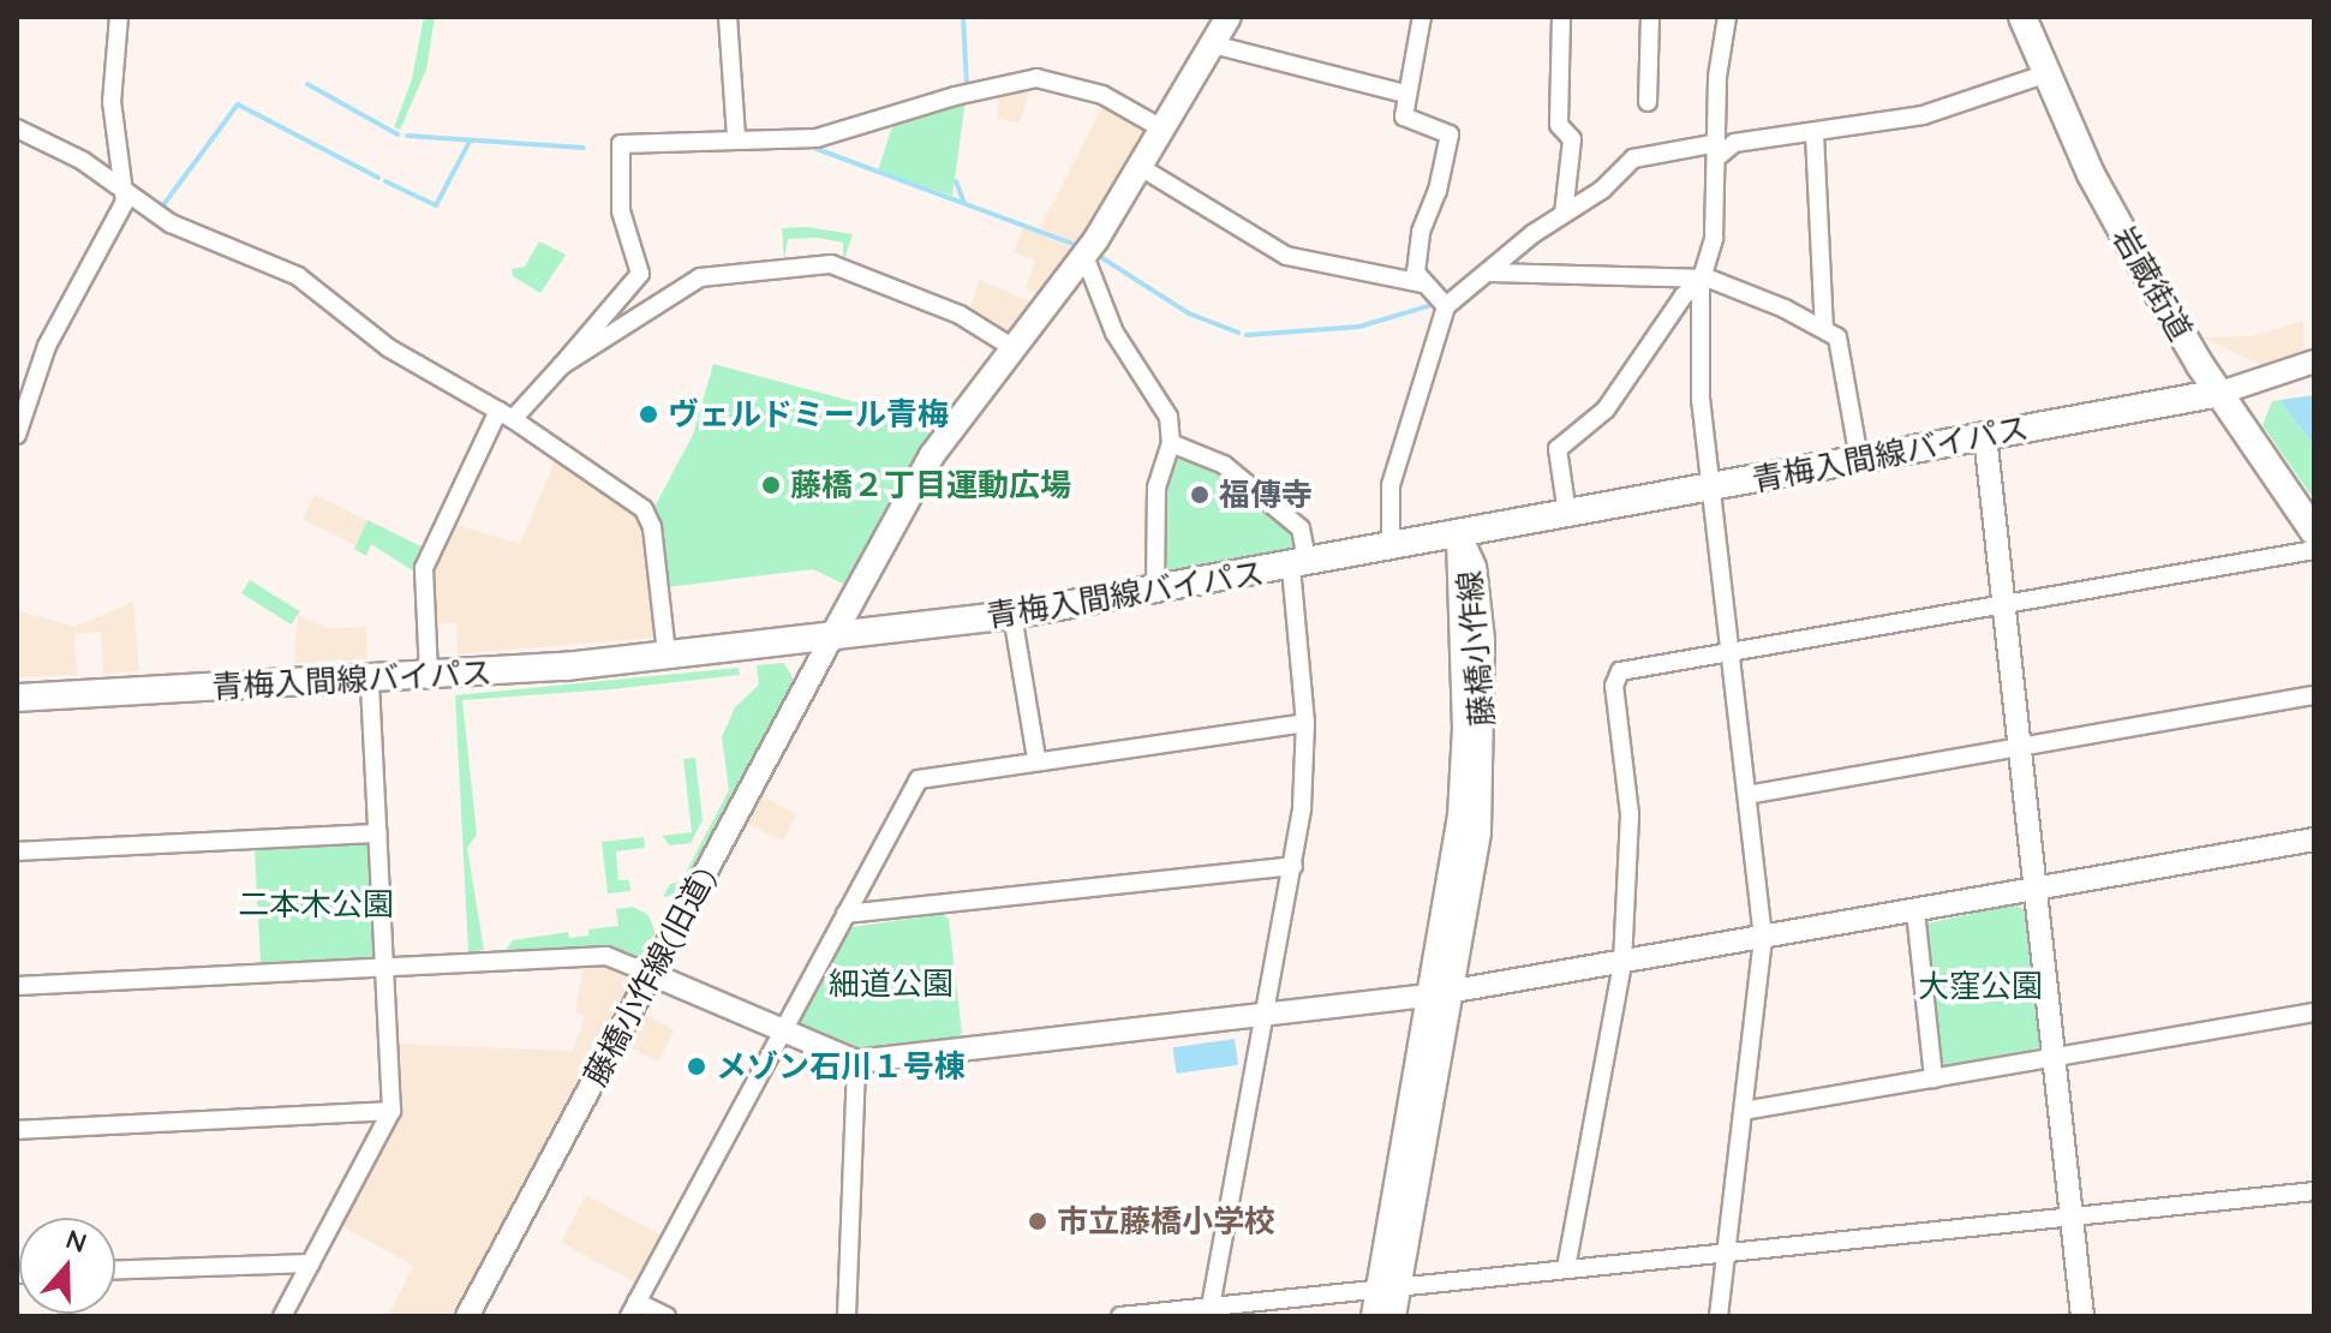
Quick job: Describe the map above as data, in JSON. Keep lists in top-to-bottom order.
{
  "streets": {
    "main road": ["岩蔵街道", "青梅入間線バイパス", "藤橋小作線"],
    "street": ["藤橋小作線(旧道)"]
  },
  "crossings": [
    ["岩蔵街道", "青梅入間線バイパス"],
    ["青梅入間線バイパス", "藤橋小作線"],
    ["青梅入間線バイパス", "藤橋小作線(旧道)"]
  ],
  "parks": ["二本木公園", "細道公園", "大窪公園"],
  "places": [
    "ヴェルドミール青梅",
    "藤橋２丁目運動広場",
    "福傳寺",
    "メゾン石川１号棟",
    "市立藤橋小学校"
  ],
  "north": "top"
}
